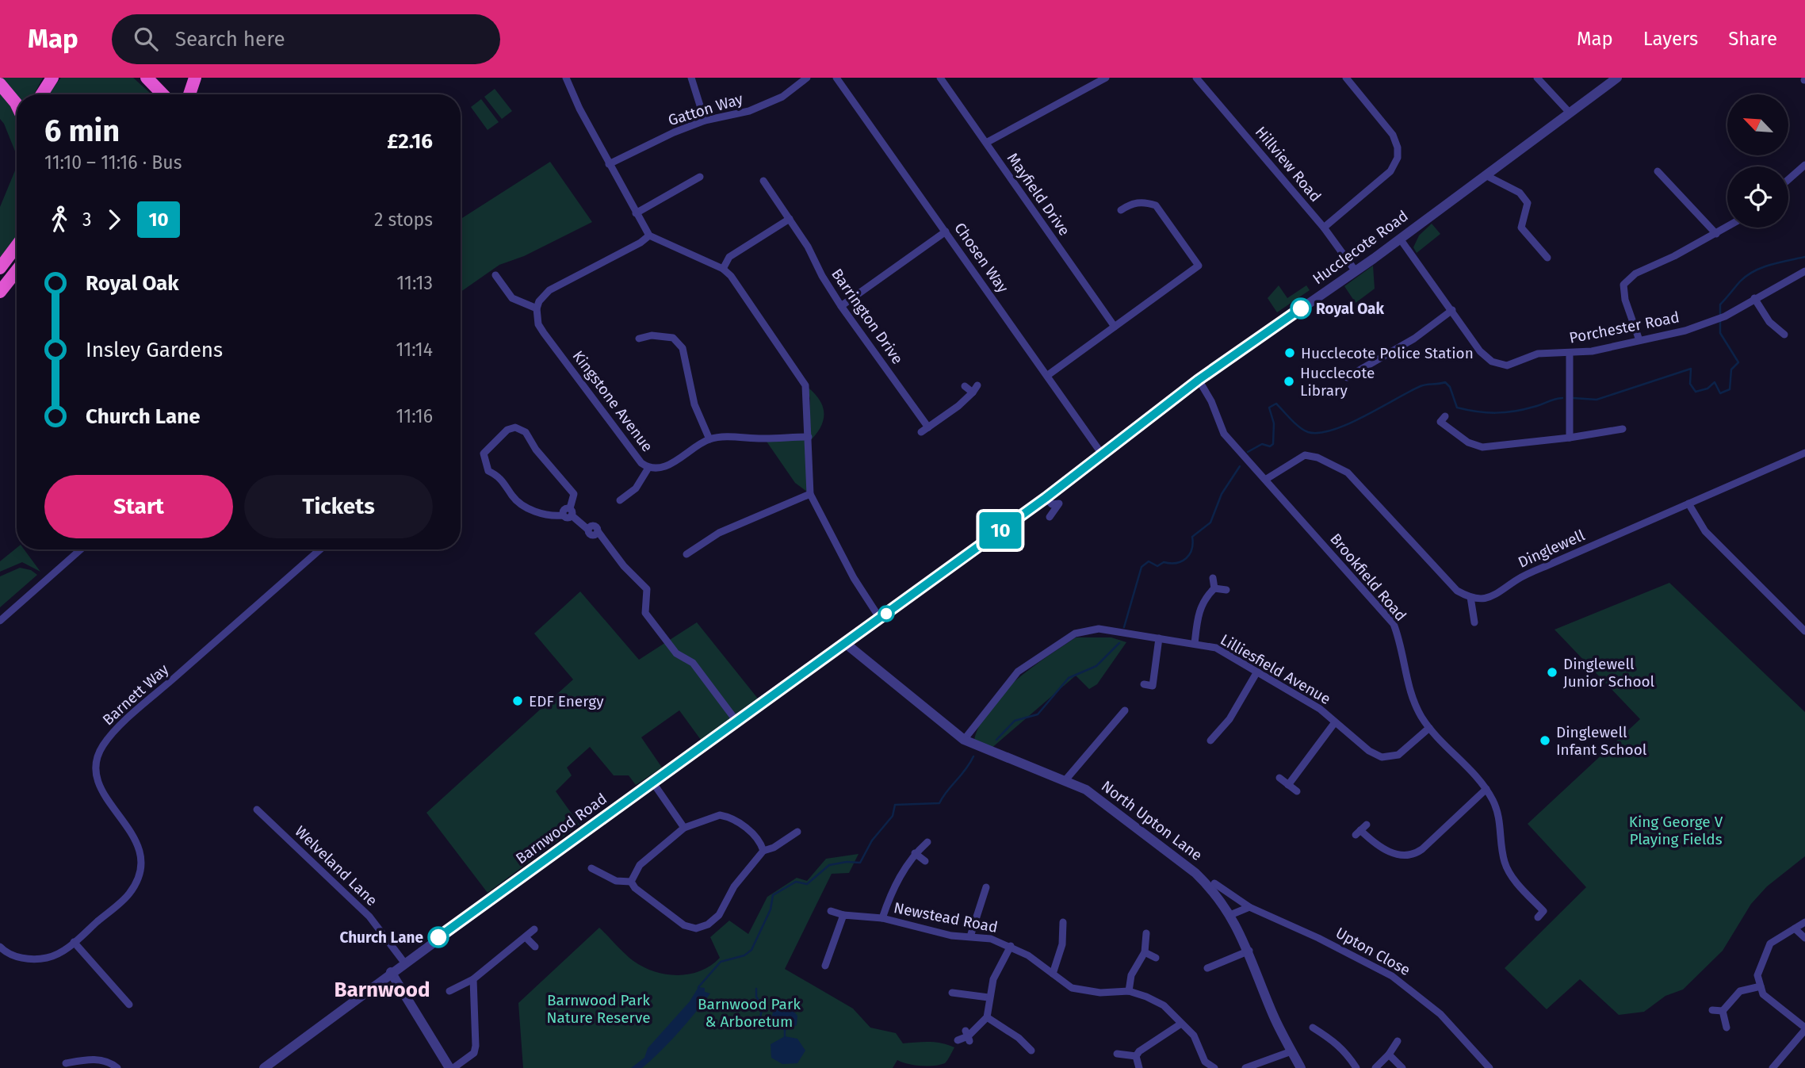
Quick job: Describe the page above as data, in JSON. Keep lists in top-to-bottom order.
{
  "streets": {
    "street": [
      "Gatton Way",
      "Hillview Road",
      "Mayfield Drive",
      "Hucclecote Road",
      "Chosen Way",
      "Barrington Drive",
      "Porchester Road",
      "Kingstone Avenue",
      "Dinglewell",
      "Brookfield Road",
      "Lilliesfield Avenue",
      "Barnett Way",
      "North Upton Lane",
      "Barnwood Road",
      "Welveland Lane",
      "Newstead Road",
      "Upton Close"
    ]
  },
  "crossings": [
    ["Hillview Road", "Hucclecote Road"],
    ["Hucclecote Road", "Chosen Way"],
    ["Hucclecote Road", "Porchester Road"],
    ["Hucclecote Road", "Brookfield Road"],
    ["Hucclecote Road", "Barnwood Road"],
    ["Brookfield Road", "Lilliesfield Avenue"],
    ["Lilliesfield Avenue", "North Upton Lane"],
    ["North Upton Lane", "Barnwood Road"],
    ["Barnwood Road", "Welveland Lane"]
  ],
  "districts": ["Barnwood"],
  "parks": ["King George V Playing Fields", "Barnwood Park Nature Reserve", "Barnwood Park & Arboretum"],
  "places": [
    "Royal Oak",
    "Hucclecote Police Station",
    "Hucclecote Library",
    "Dinglewell Junior School",
    "EDF Energy",
    "Dinglewell Infant School",
    "Church Lane"
  ],
  "lines": ["bus line 10"],
  "north": "top left",
  "page": {
    "header": "Map",
    "search": "Search here",
    "nav": ["Map", "Layers", "Share"],
    "on_map": "10",
    "heading": ["6 min", "11:10 – 11:16 · Bus", "£2.16"],
    "legs": ["3", "10", "2 stops"],
    "list": [
      {
        "name": "Royal Oak",
        "value": "11:13"
      },
      {
        "name": "Insley Gardens",
        "value": "11:14"
      },
      {
        "name": "Church Lane",
        "value": "11:16"
      }
    ],
    "buttons": ["Start", "Tickets"]
  }
}
